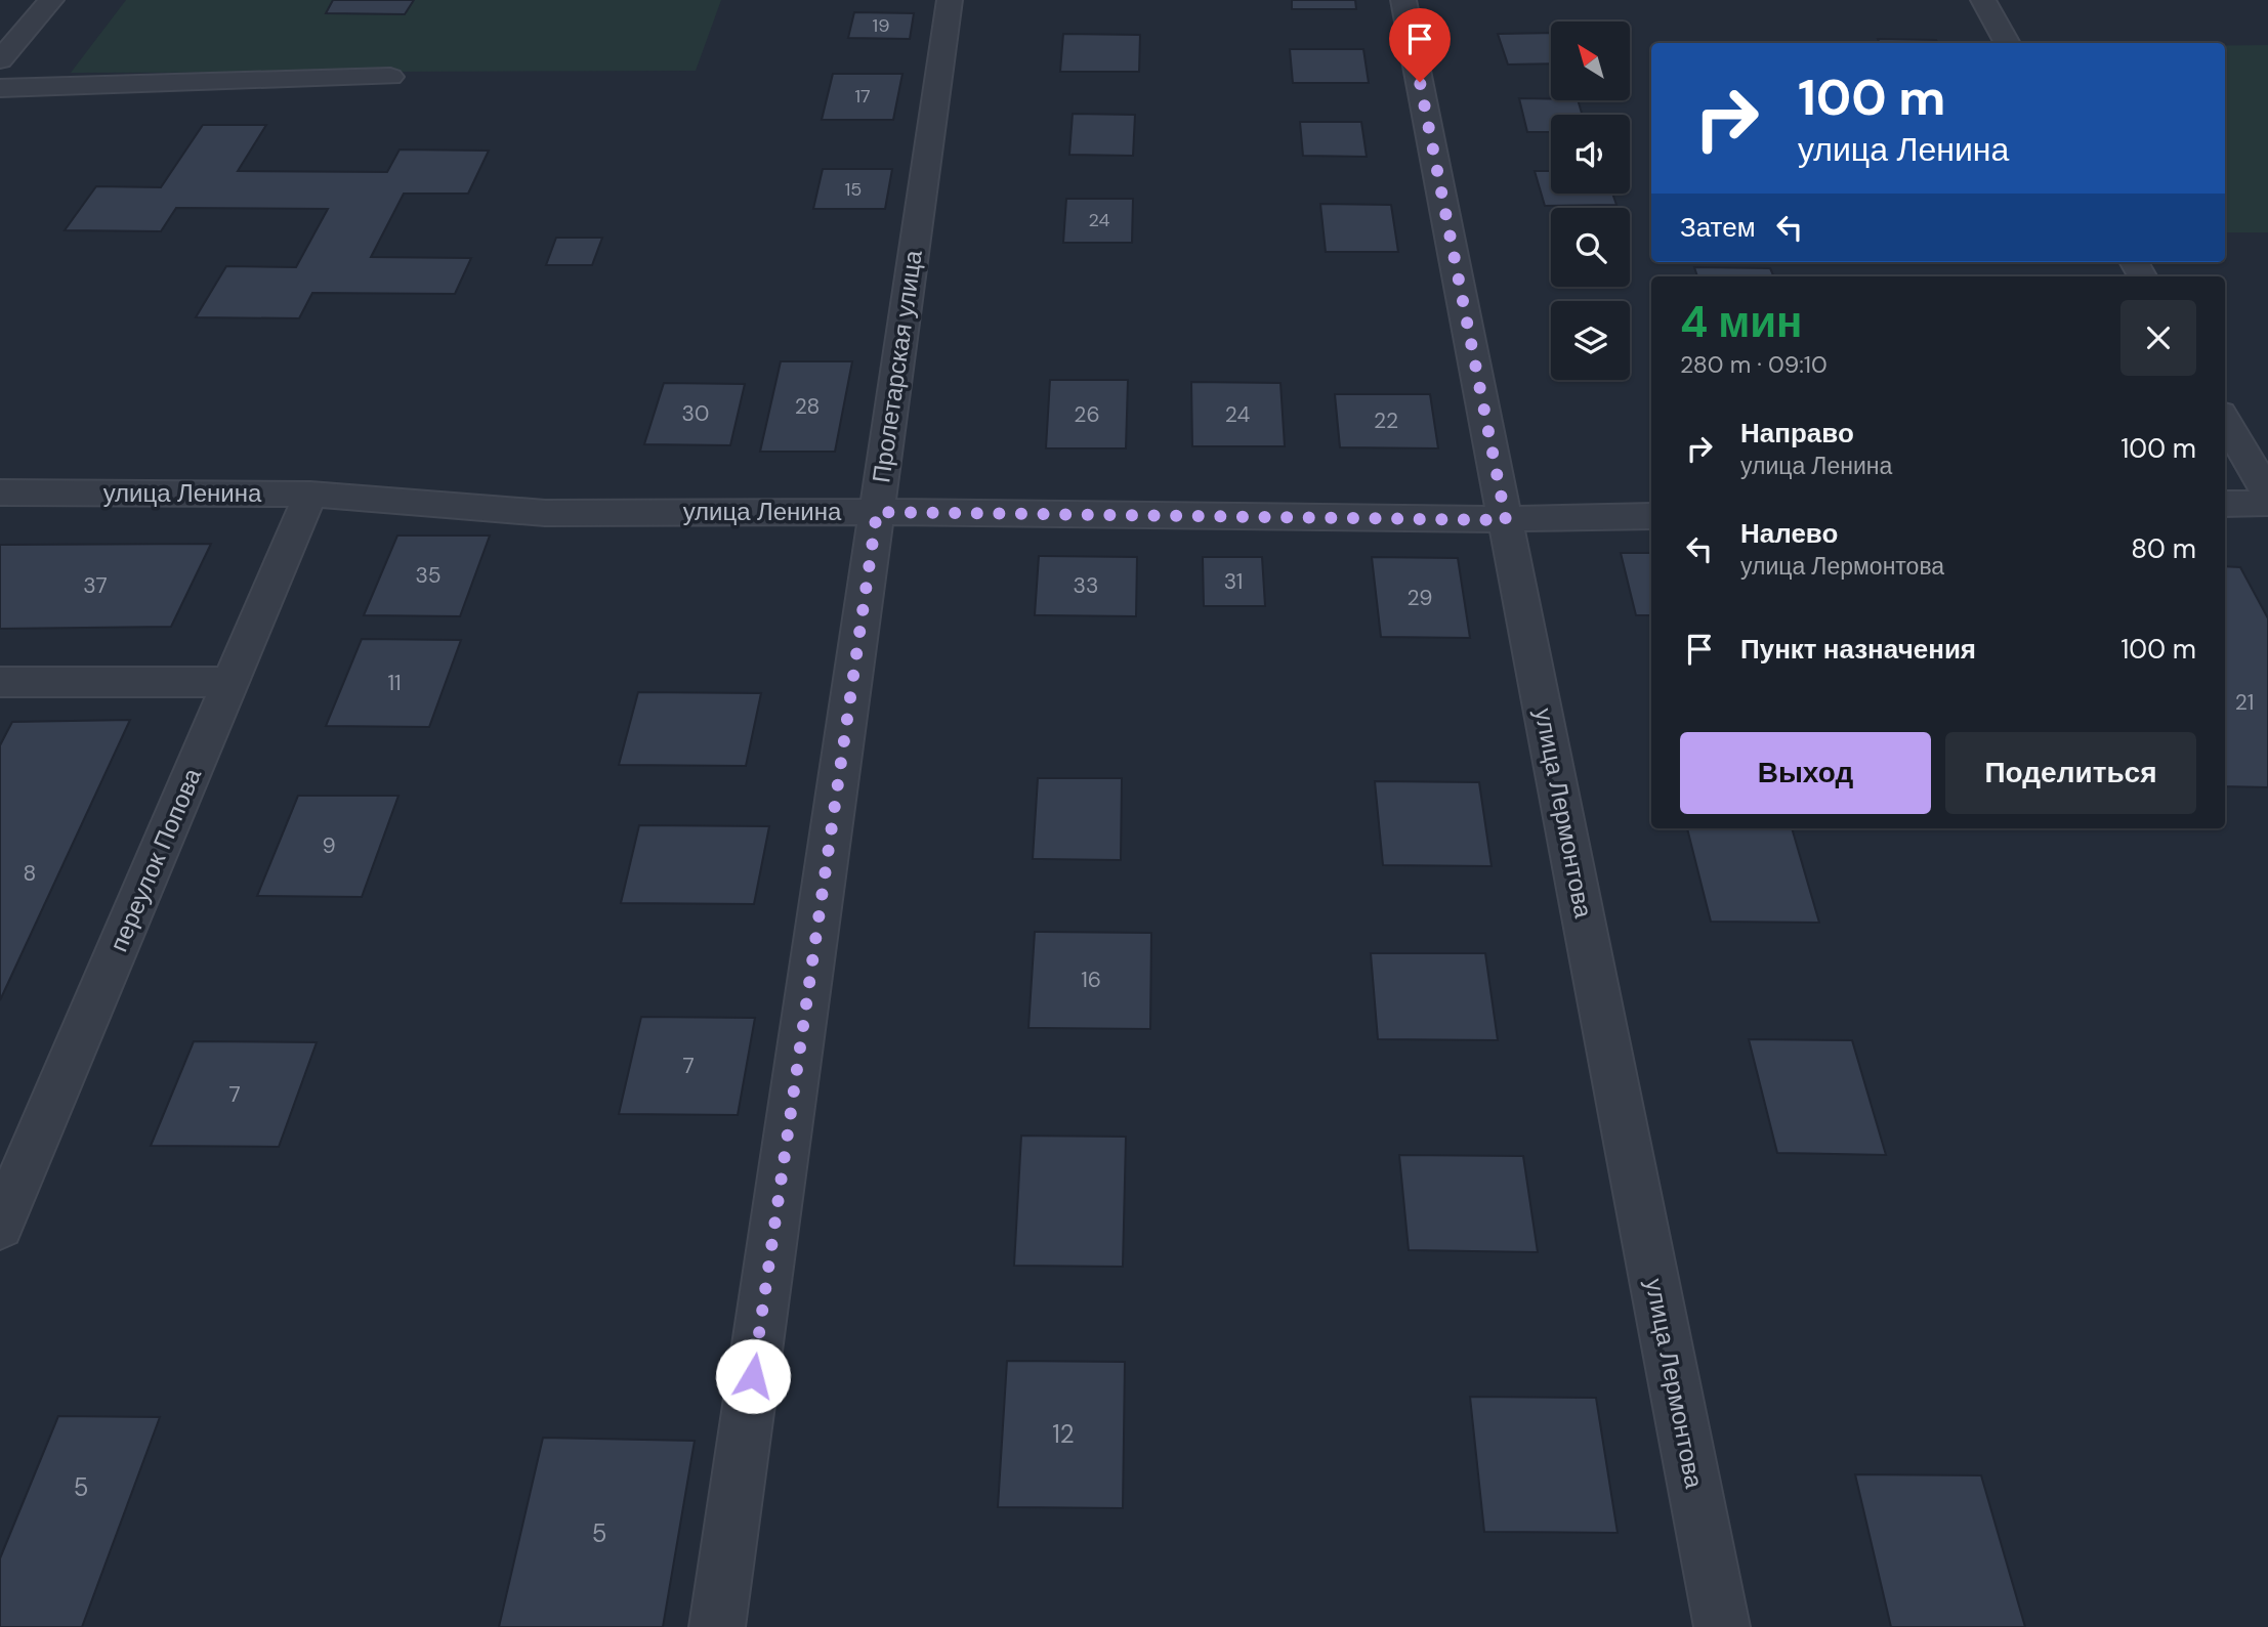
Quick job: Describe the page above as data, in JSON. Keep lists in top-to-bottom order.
{
  "streets": {
    "street": [
      "Пролетарская улица",
      "улица Ленина",
      "улица Лермонтова",
      "переулок Попова"
    ]
  },
  "crossings": [
    ["Пролетарская улица", "улица Ленина"],
    ["улица Ленина", "улица Лермонтова"],
    ["улица Ленина", "переулок Попова"]
  ],
  "house_numbers": [
    "19",
    "17",
    "15",
    "24",
    "28",
    "30",
    "26",
    "24",
    "22",
    "35",
    "31",
    "37",
    "33",
    "29",
    "11",
    "21",
    "9",
    "8",
    "16",
    "7",
    "7",
    "12",
    "5",
    "5"
  ],
  "north": "top left",
  "page": {
    "turn": ["100 m", "улица Ленина"],
    "then": "Затем",
    "heading": ["4 мин", "280 m · 09:10"],
    "list": [
      {
        "name": "Направо",
        "note": "улица Ленина",
        "value": "100 m"
      },
      {
        "name": "Налево",
        "note": "улица Лермонтова",
        "value": "80 m"
      },
      {
        "name": "Пункт назначения",
        "value": "100 m"
      }
    ],
    "buttons": ["Выход", "Поделиться"]
  }
}
